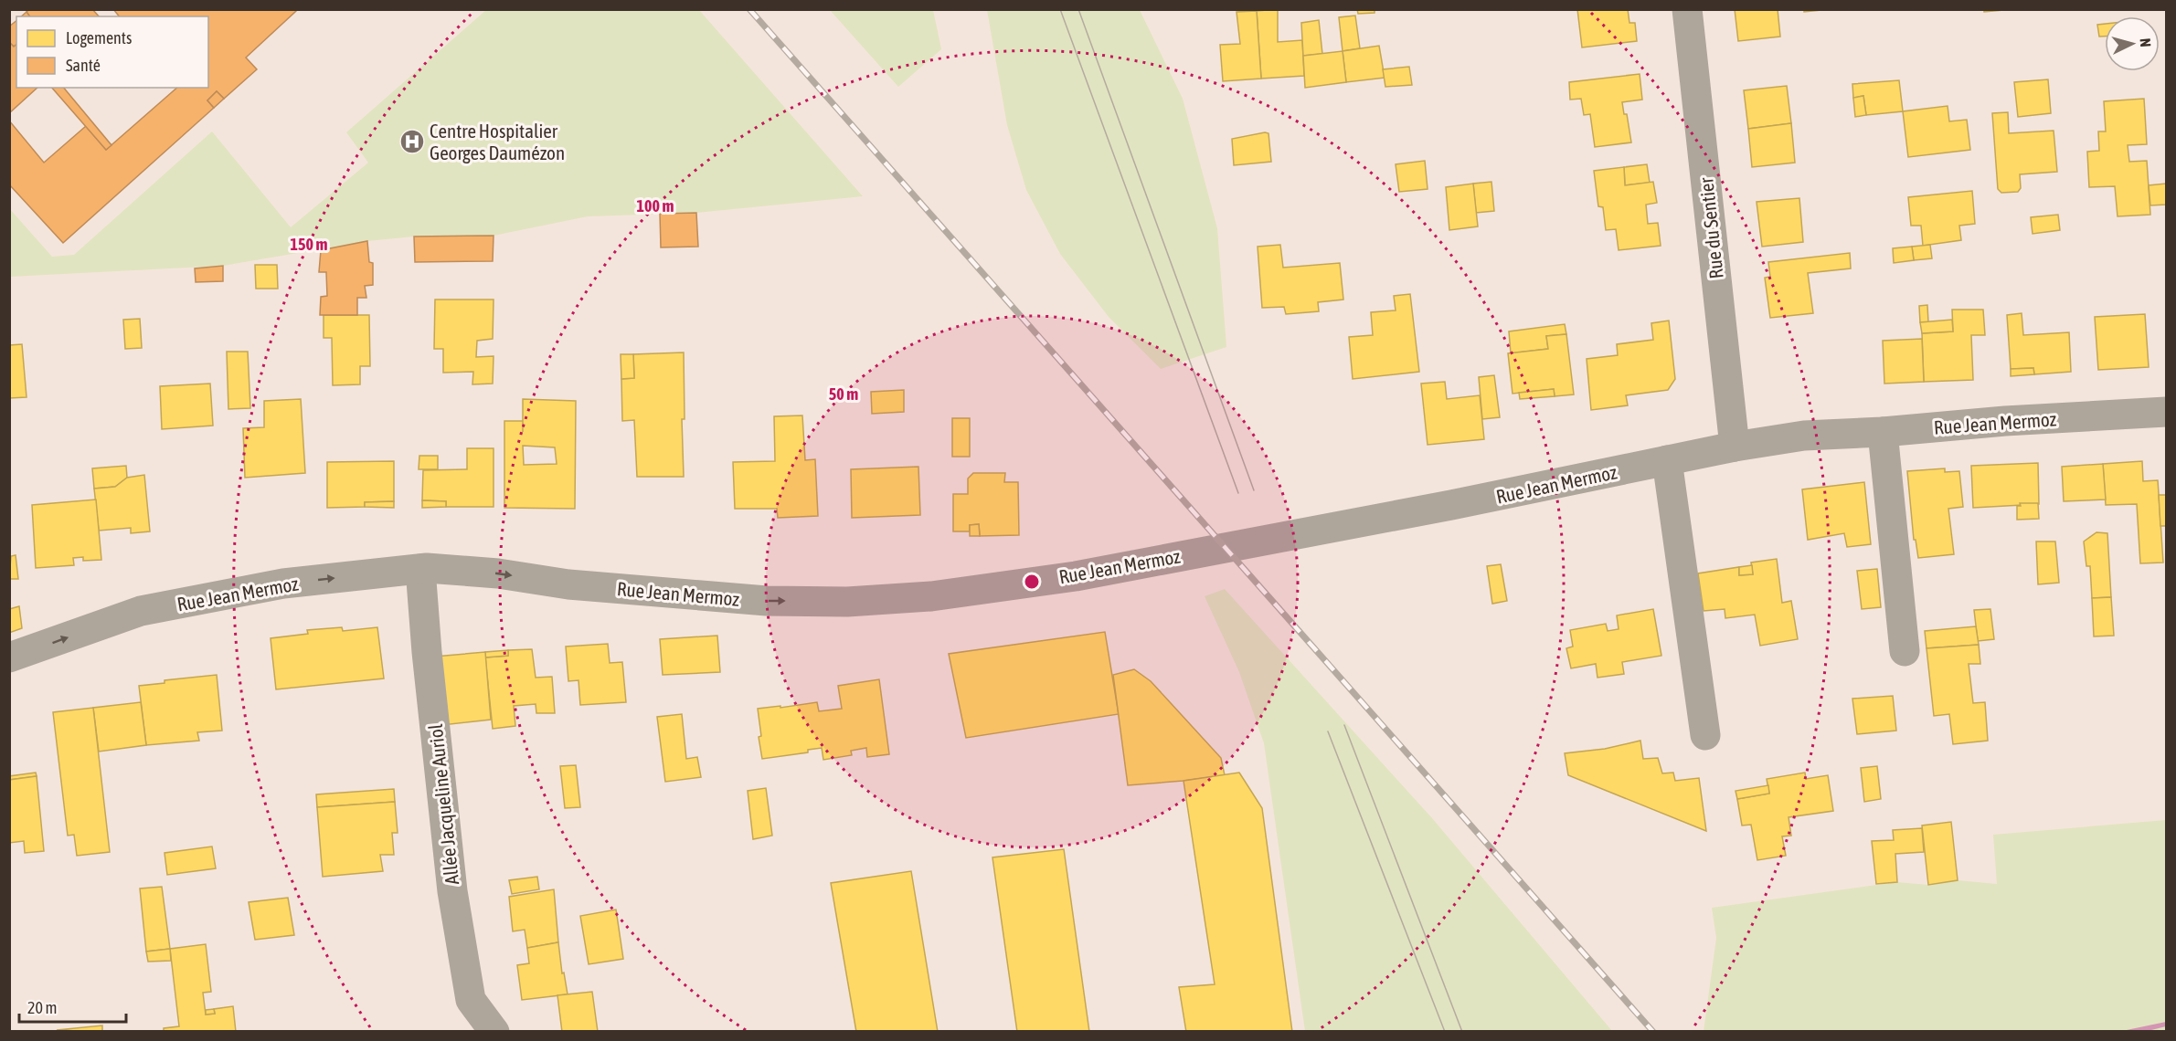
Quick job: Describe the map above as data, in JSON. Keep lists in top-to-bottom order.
{
  "streets": {
    "street": ["Rue du Sentier", "Rue Jean Mermoz", "Allée Jacqueline Auriol"]
  },
  "crossings": [
    ["Rue du Sentier", "Rue Jean Mermoz"],
    ["Rue Jean Mermoz", "Allée Jacqueline Auriol"]
  ],
  "one_way": ["Rue Jean Mermoz"],
  "places": {
    "hospital": ["Centre Hospitalier Georges Daumézon"]
  },
  "legend": ["Logements", "Santé"],
  "scale_bar": "20 m",
  "north": "right",
  "rings": ["100 m", "150 m", "50 m"]
}
